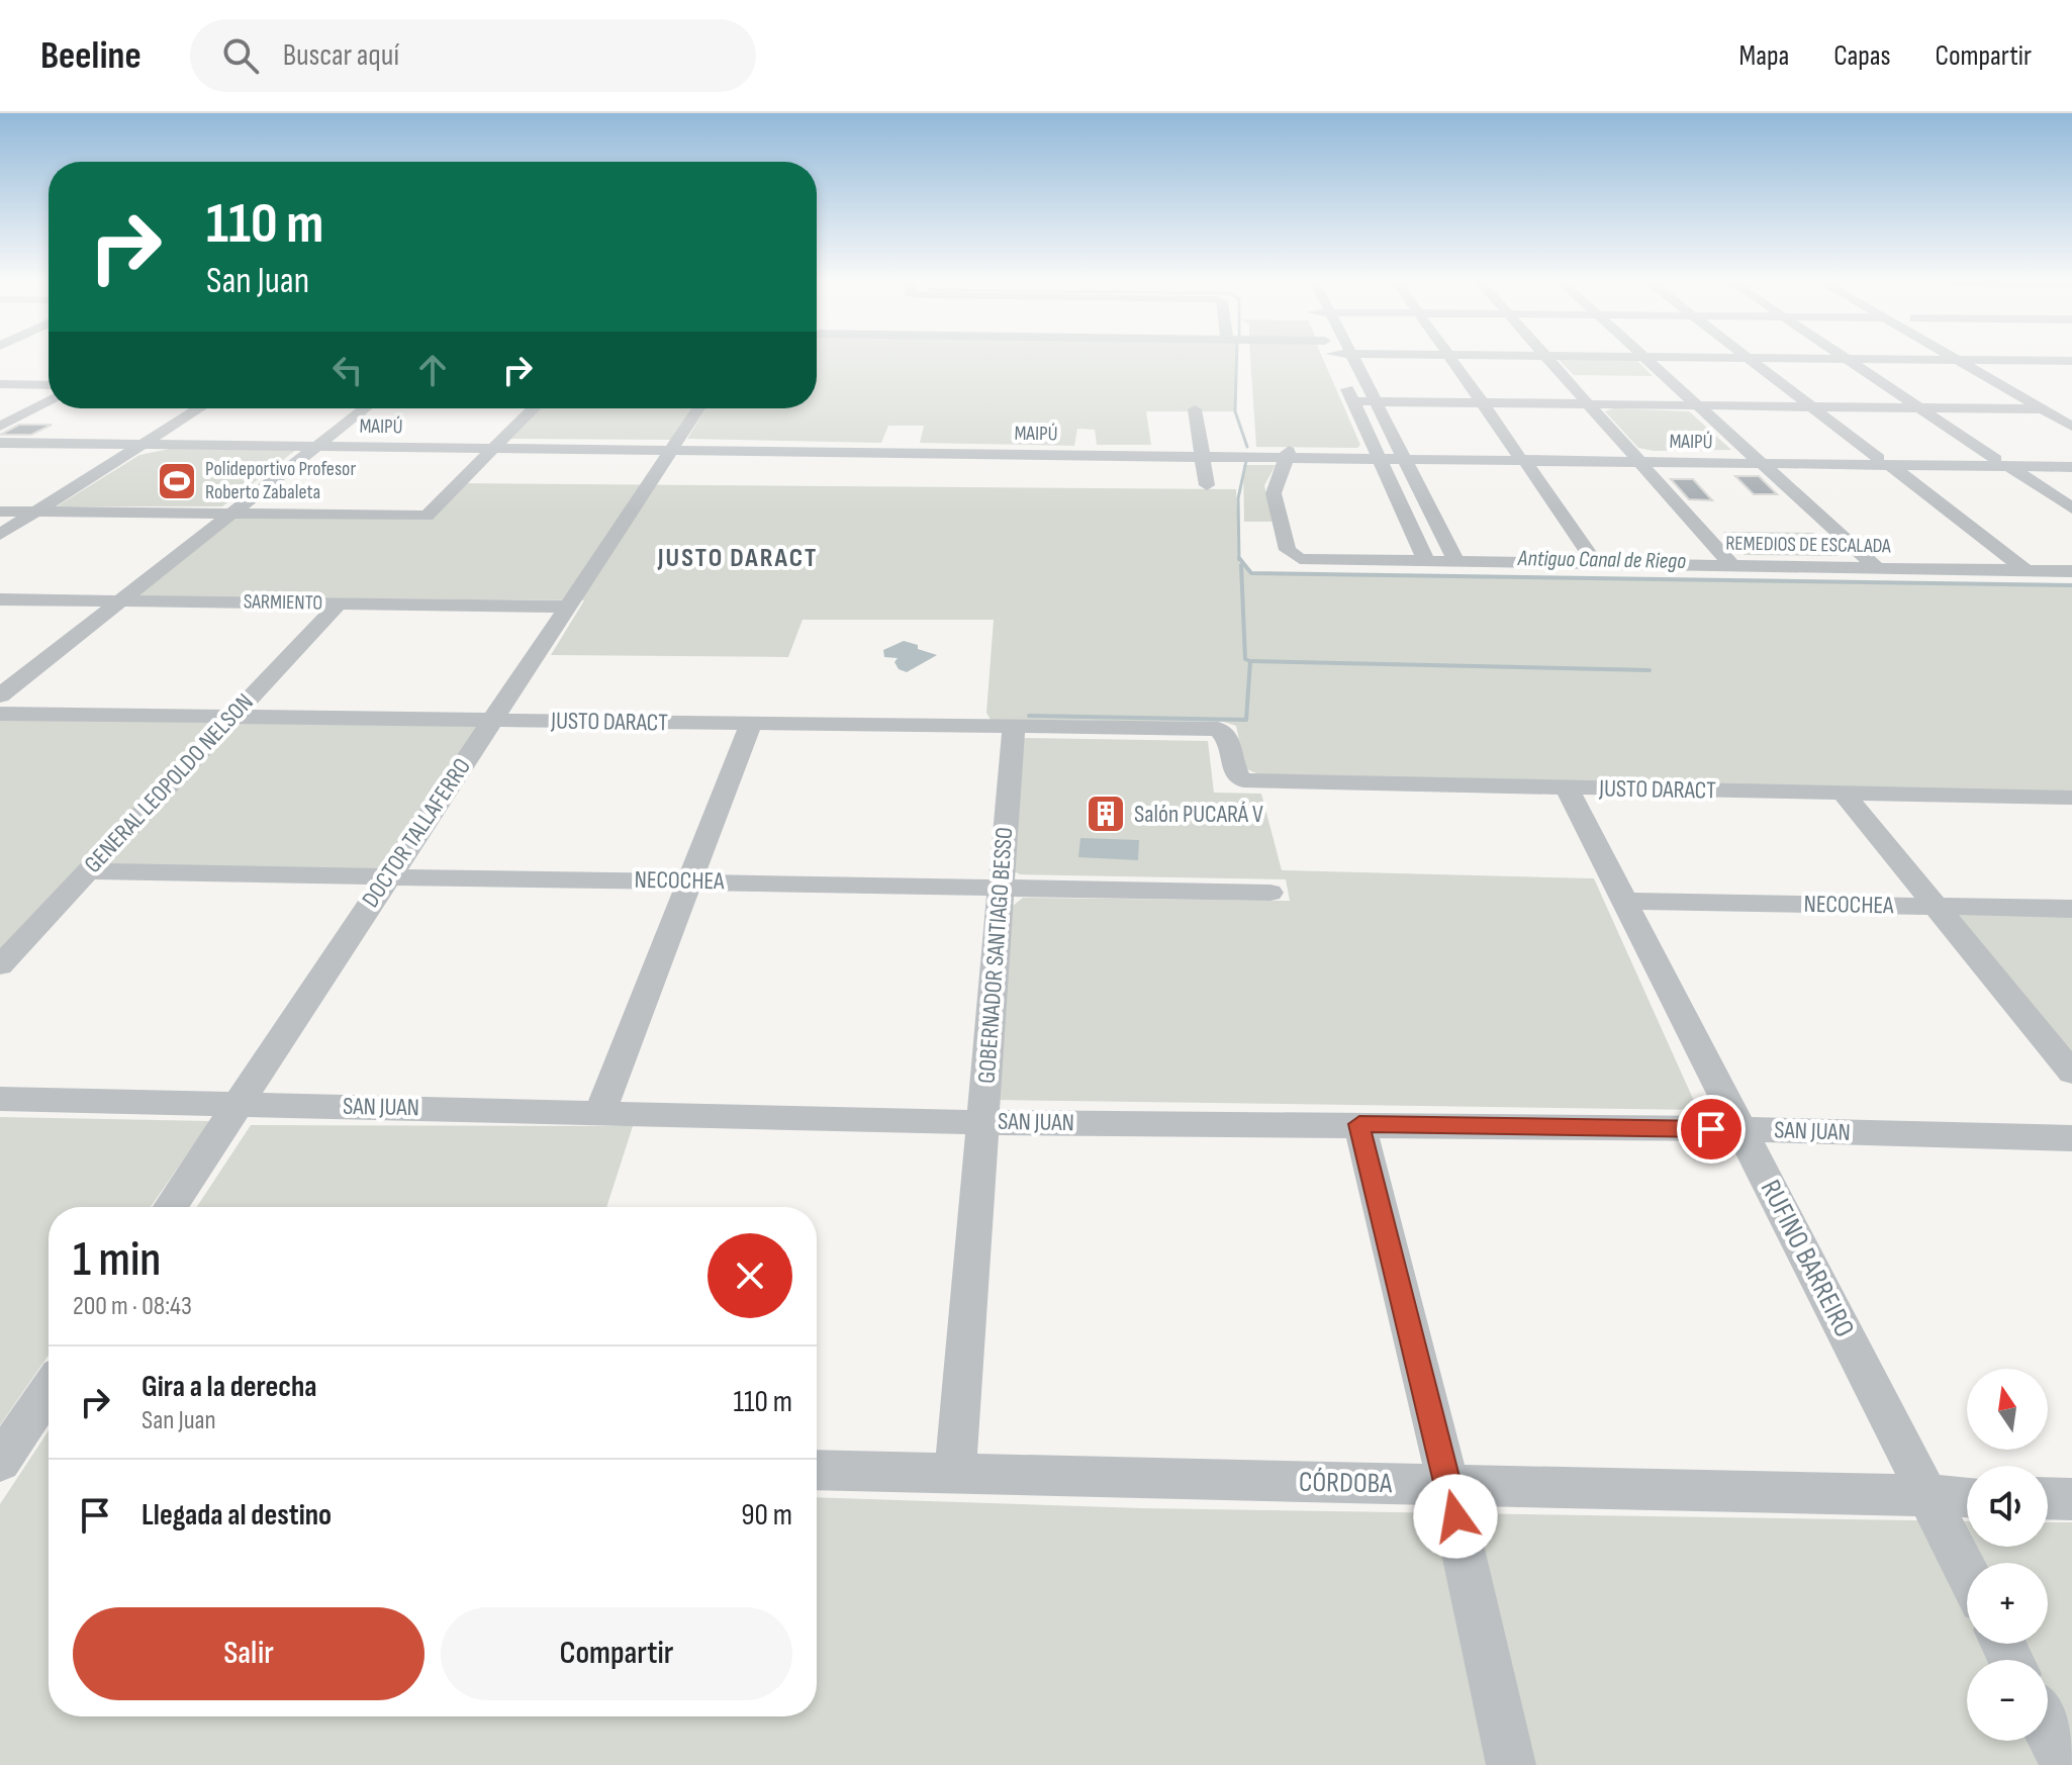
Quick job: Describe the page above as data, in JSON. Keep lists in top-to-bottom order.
{
  "streets": {
    "street": [
      "MAIPÚ",
      "REMEDIOS DE ESCALADA",
      "SARMIENTO",
      "JUSTO DARACT",
      "GENERAL LEOPOLDO NELSON",
      "DOCTOR TALLAFERRO",
      "NECOCHEA",
      "GOBERNADOR SANTIAGO BESSO",
      "SAN JUAN",
      "RUFINO BARREIRO",
      "CÓRDOBA"
    ]
  },
  "crossings": [
    ["MAIPÚ", "REMEDIOS DE ESCALADA"],
    ["MAIPÚ", "DOCTOR TALLAFERRO"],
    ["SARMIENTO", "GENERAL LEOPOLDO NELSON"],
    ["SARMIENTO", "DOCTOR TALLAFERRO"],
    ["JUSTO DARACT", "GENERAL LEOPOLDO NELSON"],
    ["JUSTO DARACT", "DOCTOR TALLAFERRO"],
    ["JUSTO DARACT", "GOBERNADOR SANTIAGO BESSO"],
    ["JUSTO DARACT", "RUFINO BARREIRO"],
    ["GENERAL LEOPOLDO NELSON", "NECOCHEA"],
    ["DOCTOR TALLAFERRO", "NECOCHEA"],
    ["DOCTOR TALLAFERRO", "SAN JUAN"],
    ["NECOCHEA", "GOBERNADOR SANTIAGO BESSO"],
    ["NECOCHEA", "RUFINO BARREIRO"],
    ["GOBERNADOR SANTIAGO BESSO", "SAN JUAN"],
    ["GOBERNADOR SANTIAGO BESSO", "CÓRDOBA"],
    ["SAN JUAN", "RUFINO BARREIRO"],
    ["RUFINO BARREIRO", "CÓRDOBA"]
  ],
  "districts": ["JUSTO DARACT"],
  "water": ["Antiguo Canal de Riego"],
  "places": {
    "sports": ["Polideportivo Profesor Roberto Zabaleta"],
    "building": ["Salón PUCARÁ V"]
  },
  "north": "top",
  "page": {
    "header": "Beeline",
    "search": "Buscar aquí",
    "nav": ["Mapa", "Capas", "Compartir"],
    "turn": ["110 m", "San Juan"],
    "heading": ["1 min", "200 m · 08:43"],
    "list": [
      {
        "name": "Gira a la derecha",
        "note": "San Juan",
        "value": "110 m"
      },
      {
        "name": "Llegada al destino",
        "value": "90 m"
      }
    ],
    "map_buttons": ["+", "−"],
    "buttons": ["Salir", "Compartir"]
  }
}
